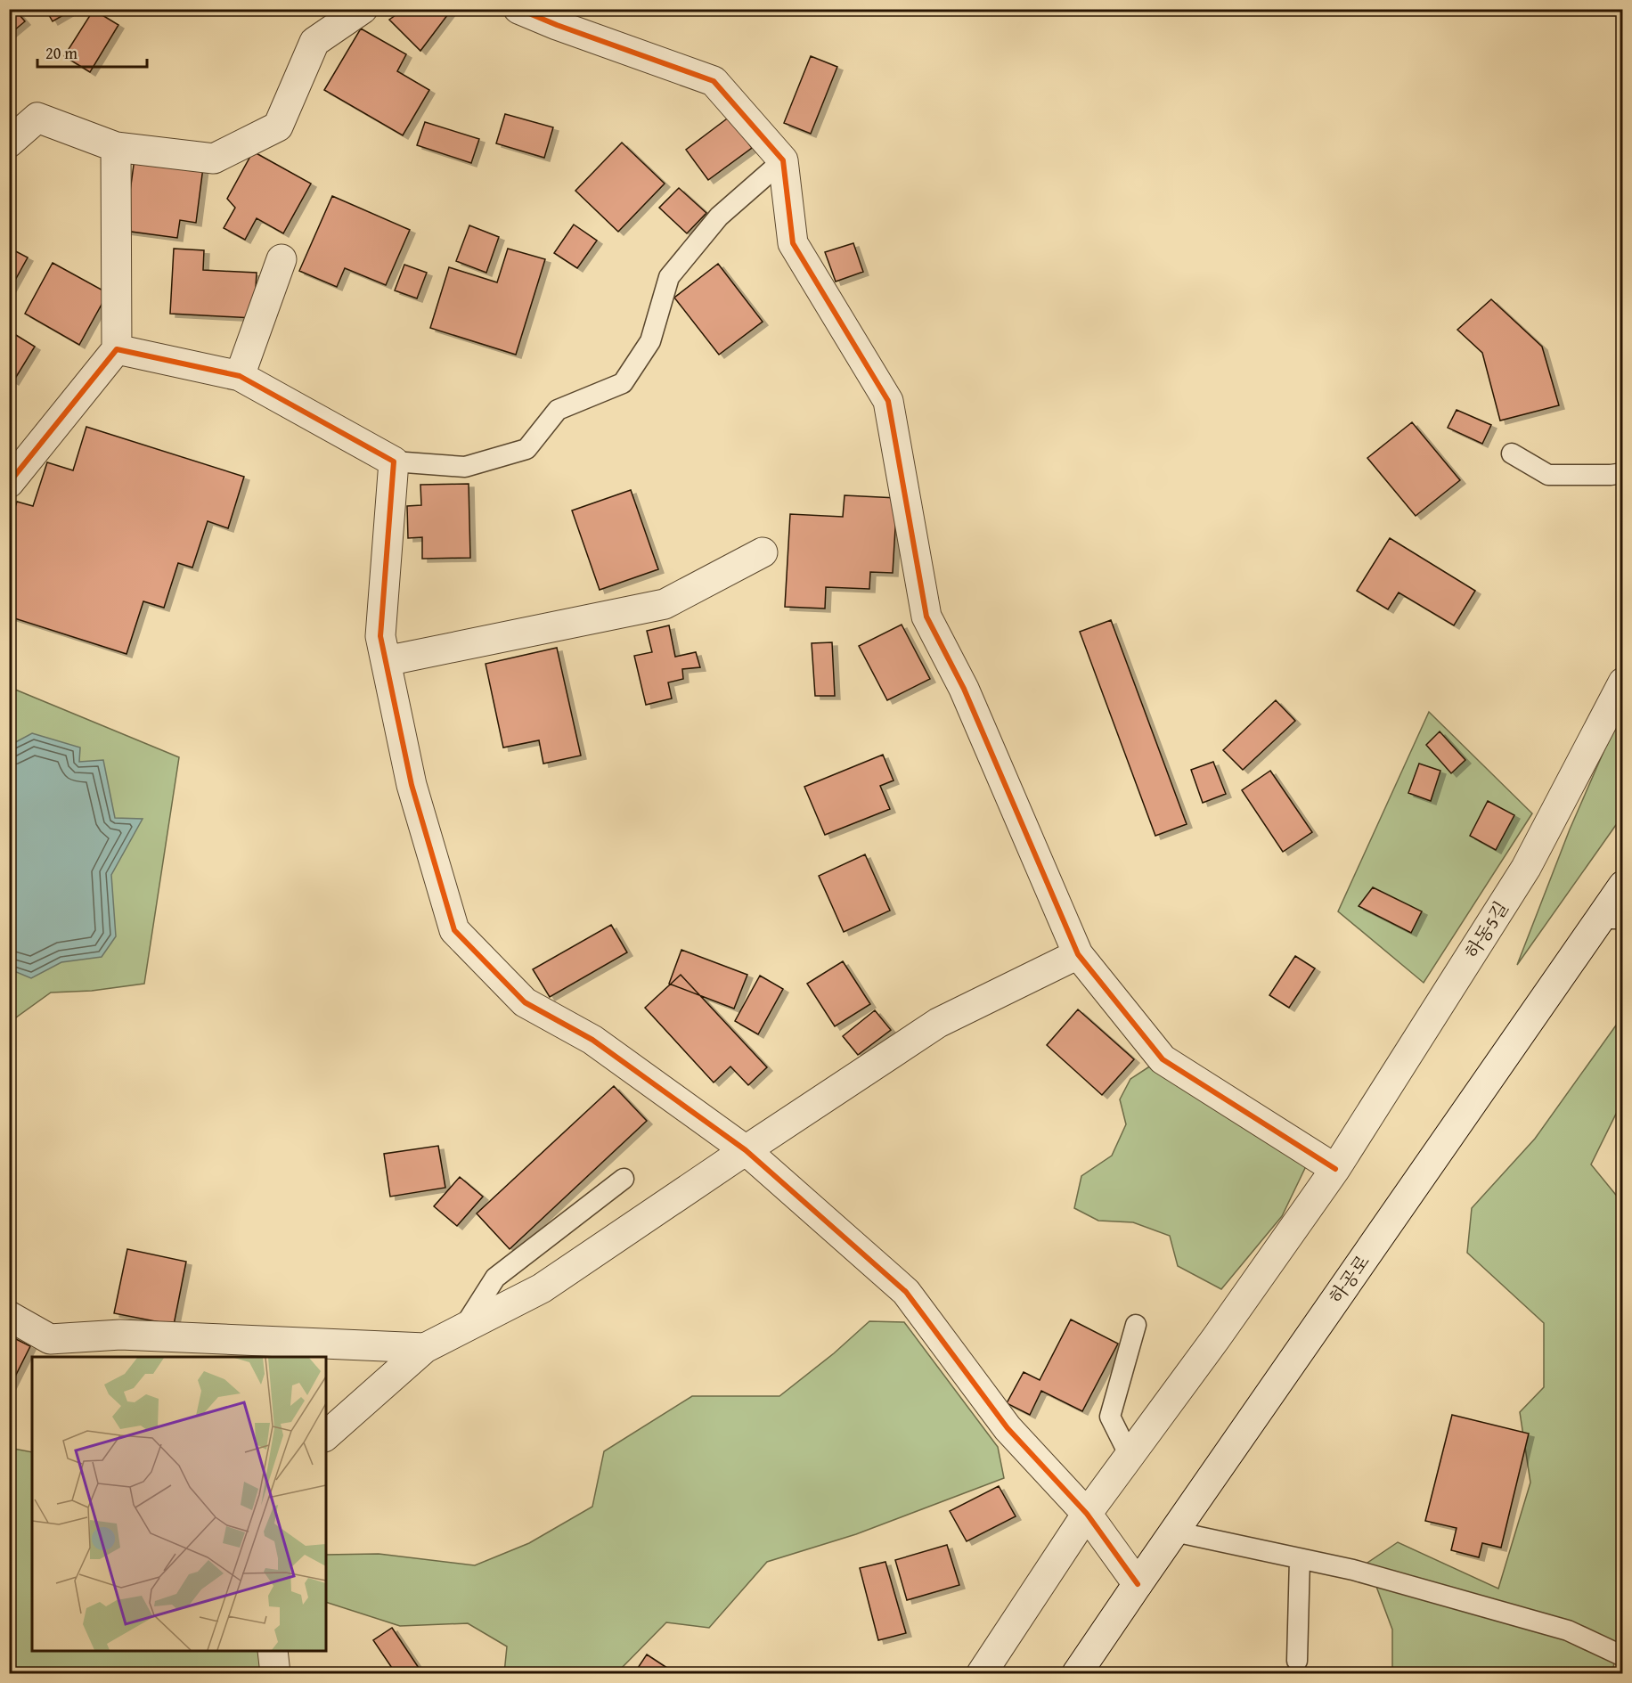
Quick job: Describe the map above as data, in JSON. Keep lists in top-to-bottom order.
{
  "streets": {
    "street": ["하동5길", "하공로"]
  },
  "scale_bar": "20 m"
}
